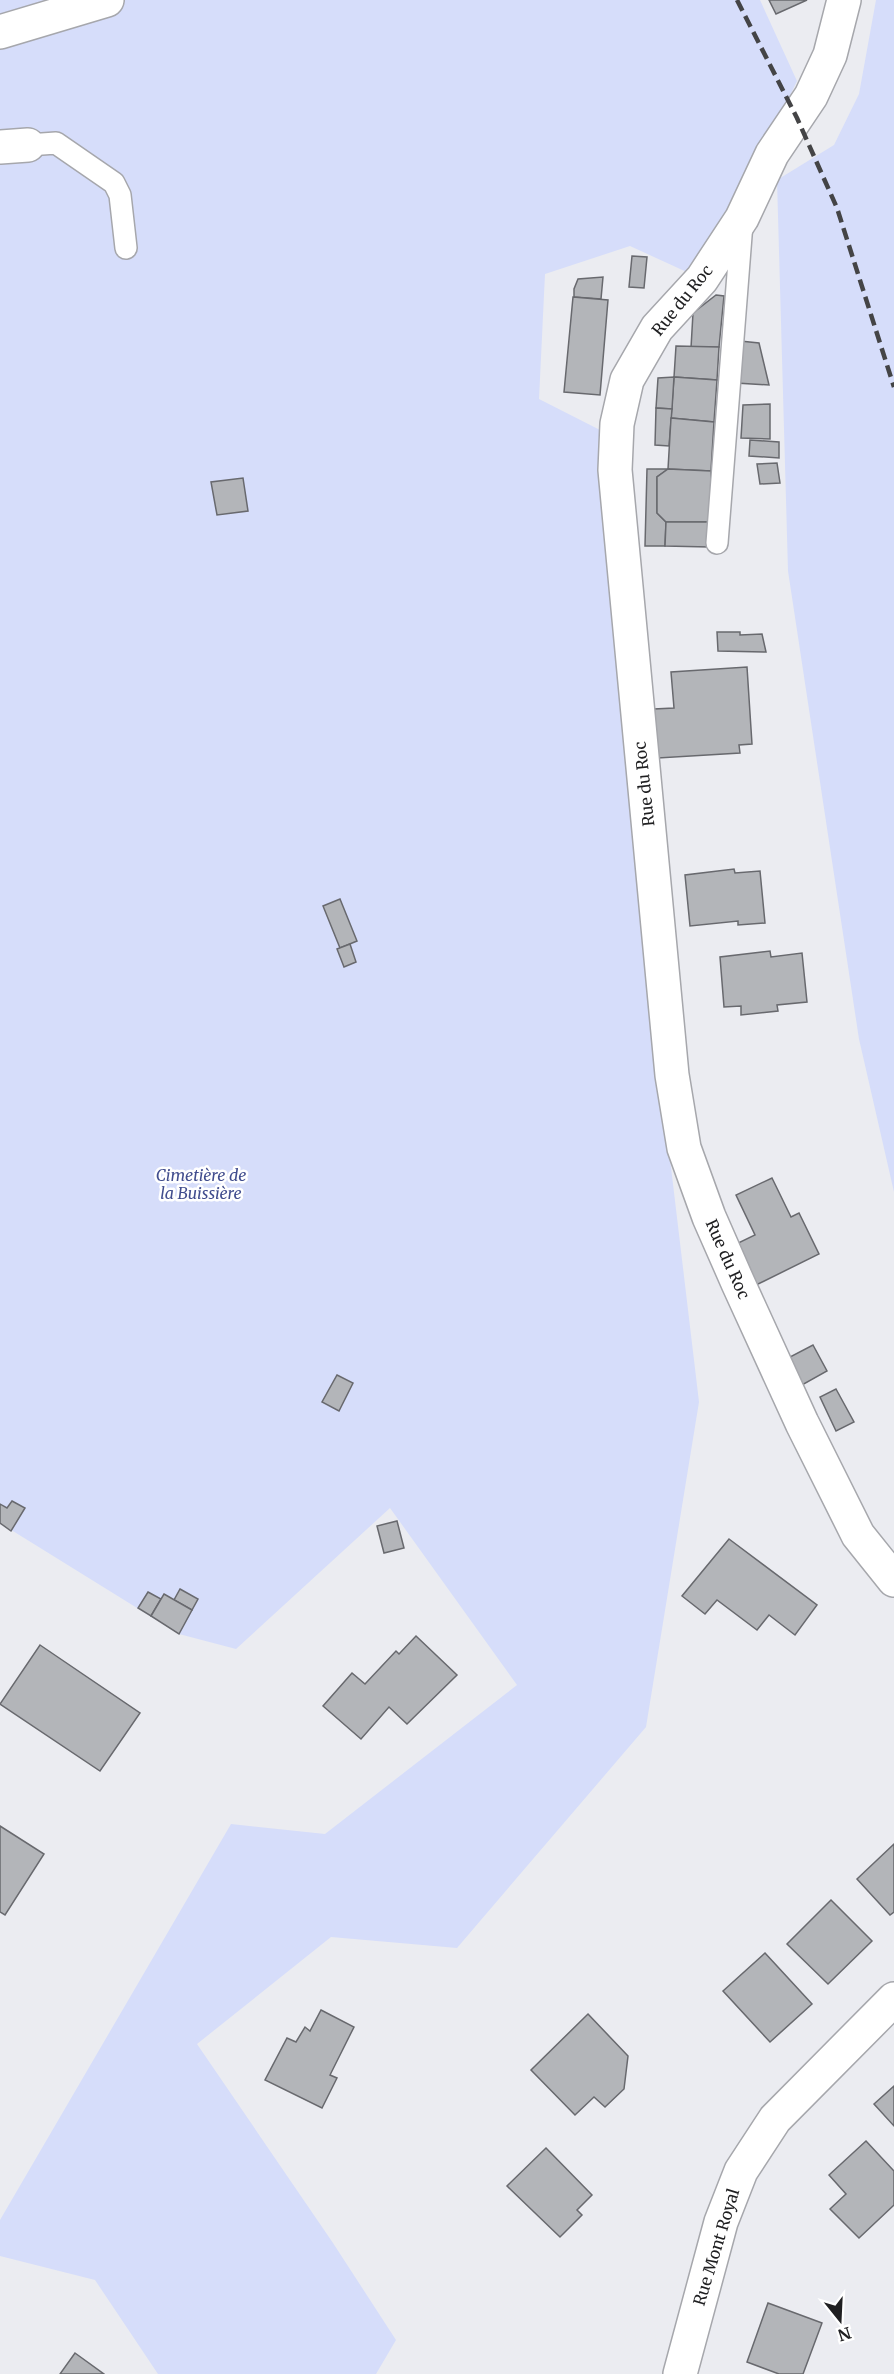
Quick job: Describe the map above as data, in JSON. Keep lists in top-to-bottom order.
{
  "streets": {
    "street": ["Rue du Roc", "Rue Mont Royal"]
  },
  "parks": ["Cimetière de la Buissière"],
  "north": "bottom"
}
